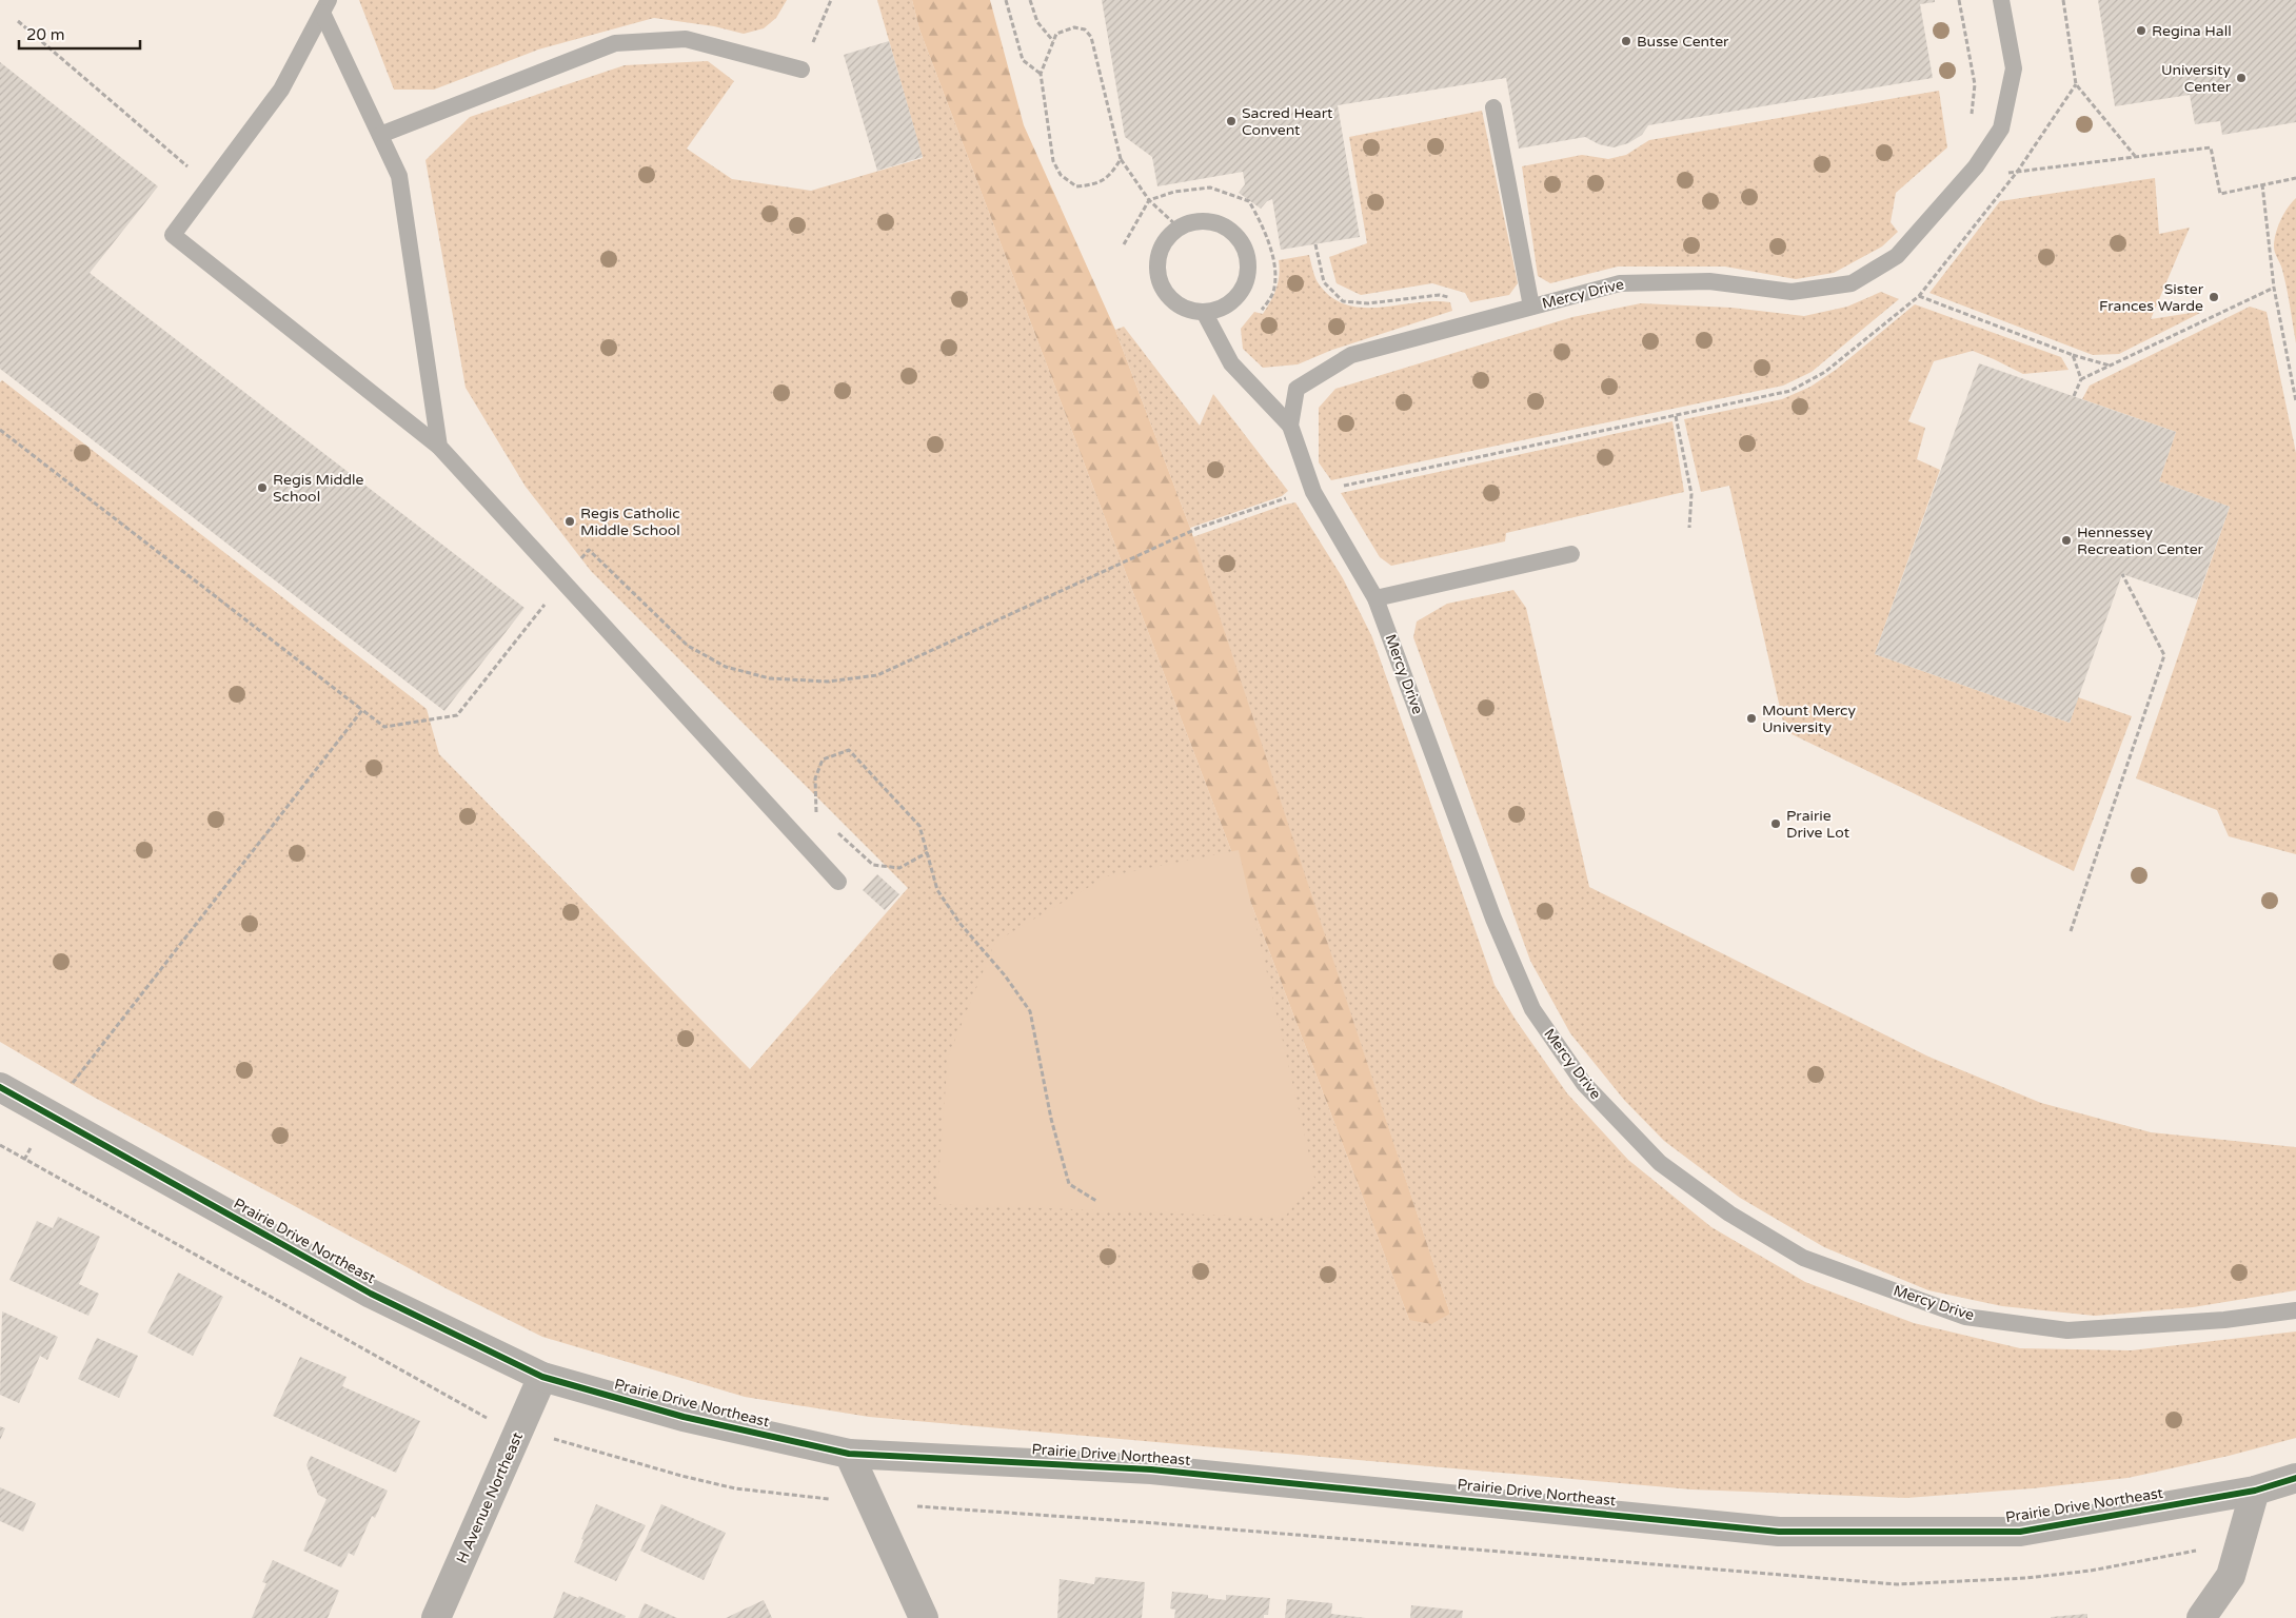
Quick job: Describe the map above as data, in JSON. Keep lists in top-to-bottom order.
{
  "streets": {
    "street": ["Prairie Drive Northeast", "H Avenue Northeast"],
    "lane": ["Mercy Drive"]
  },
  "crossings": [
    ["Prairie Drive Northeast", "H Avenue Northeast"]
  ],
  "places": [
    "Regina Hall",
    "Busse Center",
    "University Center",
    "Sacred Heart Convent",
    "Sister Frances Warde",
    "Regis Middle School",
    "Regis Catholic Middle School",
    "Hennessey Recreation Center",
    "Mount Mercy University",
    "Prairie Drive Lot"
  ],
  "scale_bar": "20 m"
}
